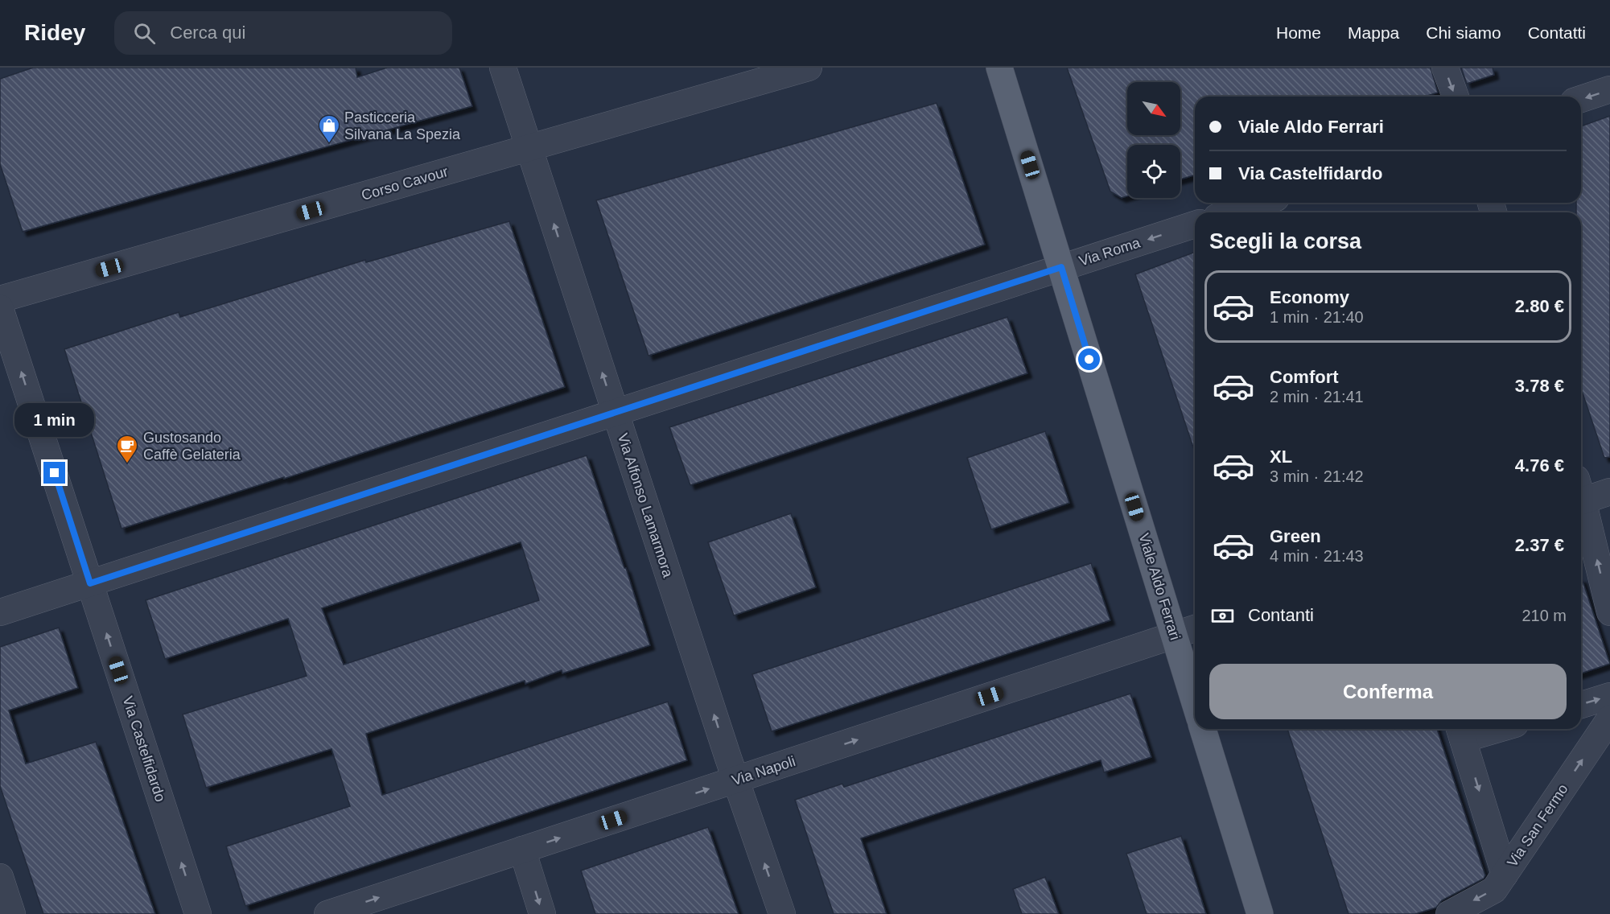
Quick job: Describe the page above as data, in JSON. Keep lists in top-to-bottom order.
{
  "streets": {
    "main road": ["Viale Aldo Ferrari"],
    "street": [
      "Corso Cavour",
      "Via Roma",
      "Via Alfonso Lamarmora",
      "Via Castelfidardo",
      "Via Napoli",
      "Via San Fermo"
    ]
  },
  "crossings": [
    ["Corso Cavour", "Via Alfonso Lamarmora"],
    ["Via Roma", "Via Alfonso Lamarmora"],
    ["Via Roma", "Viale Aldo Ferrari"],
    ["Via Roma", "Via Castelfidardo"],
    ["Via Alfonso Lamarmora", "Via Napoli"],
    ["Viale Aldo Ferrari", "Via Napoli"]
  ],
  "one_way": ["Via Alfonso Lamarmora", "Via Castelfidardo", "Via Napoli"],
  "places": {
    "shop": ["Pasticceria Silvana La Spezia"],
    "cafe": ["Gustosando Caffè Gelateria"]
  },
  "north": "bottom right",
  "page": {
    "header": "Ridey",
    "search": "Cerca qui",
    "nav": [
      "Home",
      "Mappa",
      "Chi siamo",
      "Contatti"
    ],
    "banner": ["Viale Aldo Ferrari", "Via Castelfidardo"],
    "heading": "Scegli la corsa",
    "list": [
      {
        "name": "Economy",
        "note": "1 min · 21:40",
        "value": "2.80 €"
      },
      {
        "name": "Comfort",
        "note": "2 min · 21:41",
        "value": "3.78 €"
      },
      {
        "name": "XL",
        "note": "3 min · 21:42",
        "value": "4.76 €"
      },
      {
        "name": "Green",
        "note": "4 min · 21:43",
        "value": "2.37 €"
      }
    ],
    "bubble": "1 min",
    "pay": ["Contanti", "210 m"],
    "buttons": "Conferma"
  }
}
